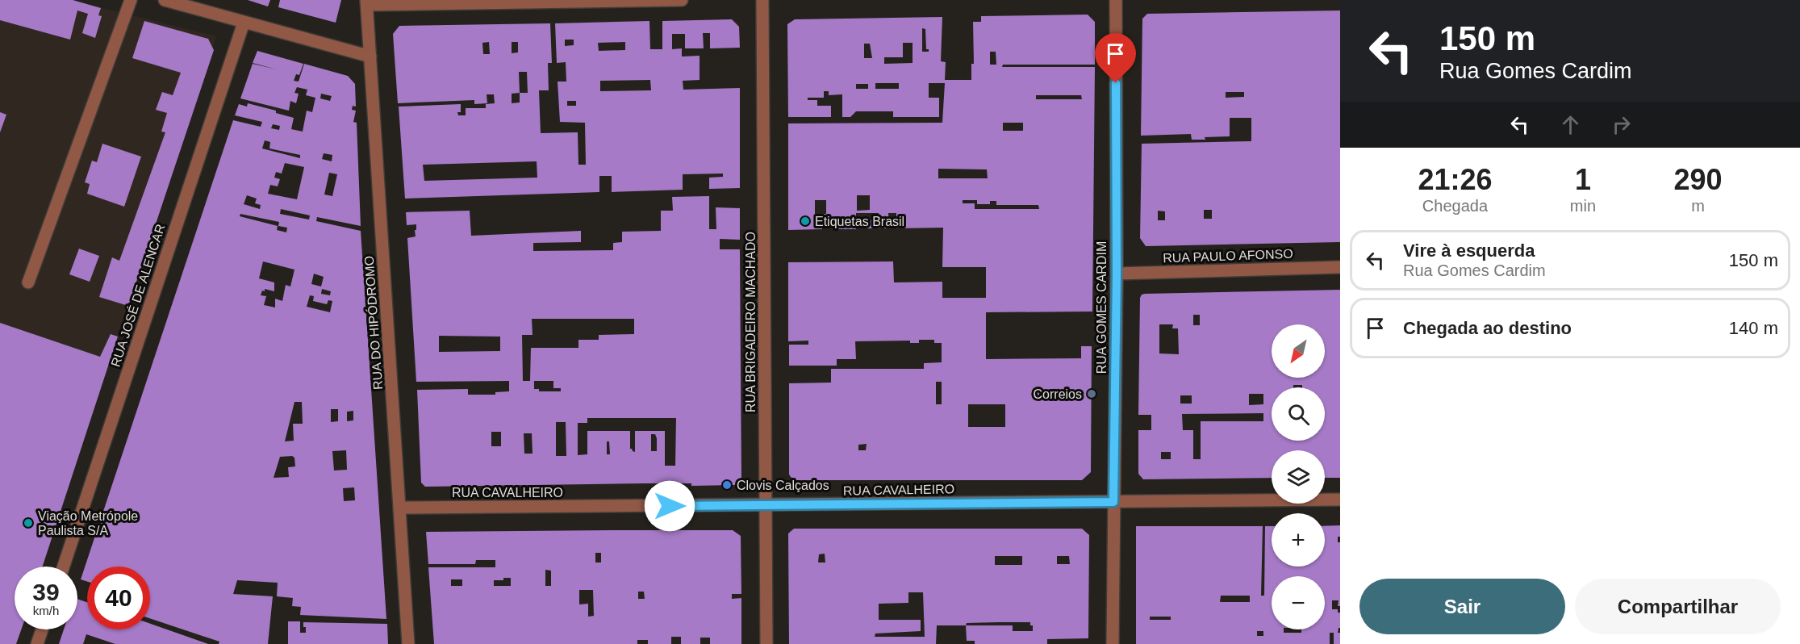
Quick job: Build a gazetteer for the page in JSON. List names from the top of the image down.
{
  "streets": {
    "street": [
      "RUA PAULO AFONSO",
      "RUA JOSÉ DE ALENCAR",
      "RUA GOMES CARDIM",
      "RUA BRIGADEIRO MACHADO",
      "RUA DO HIPÓDROMO",
      "RUA CAVALHEIRO"
    ]
  },
  "crossings": [
    ["RUA PAULO AFONSO", "RUA GOMES CARDIM"],
    ["RUA GOMES CARDIM", "RUA CAVALHEIRO"],
    ["RUA BRIGADEIRO MACHADO", "RUA CAVALHEIRO"],
    ["RUA DO HIPÓDROMO", "RUA CAVALHEIRO"]
  ],
  "places": [
    "Etiquetas Brasil",
    "Correios",
    "Clovis Calçados",
    "Viação Metrópole Paulista S/A"
  ],
  "north": "bottom left",
  "page": {
    "turn": ["150 m", "Rua Gomes Cardim"],
    "eta": [
      "21:26",
      "Chegada",
      "1",
      "min",
      "290",
      "m"
    ],
    "list": [
      {
        "name": "Vire à esquerda",
        "note": "Rua Gomes Cardim",
        "value": "150 m"
      },
      {
        "name": "Chegada ao destino",
        "value": "140 m"
      }
    ],
    "map_buttons": ["+", "−"],
    "speed": "39 km/h",
    "limit": "40",
    "buttons": ["Sair", "Compartilhar"]
  }
}
